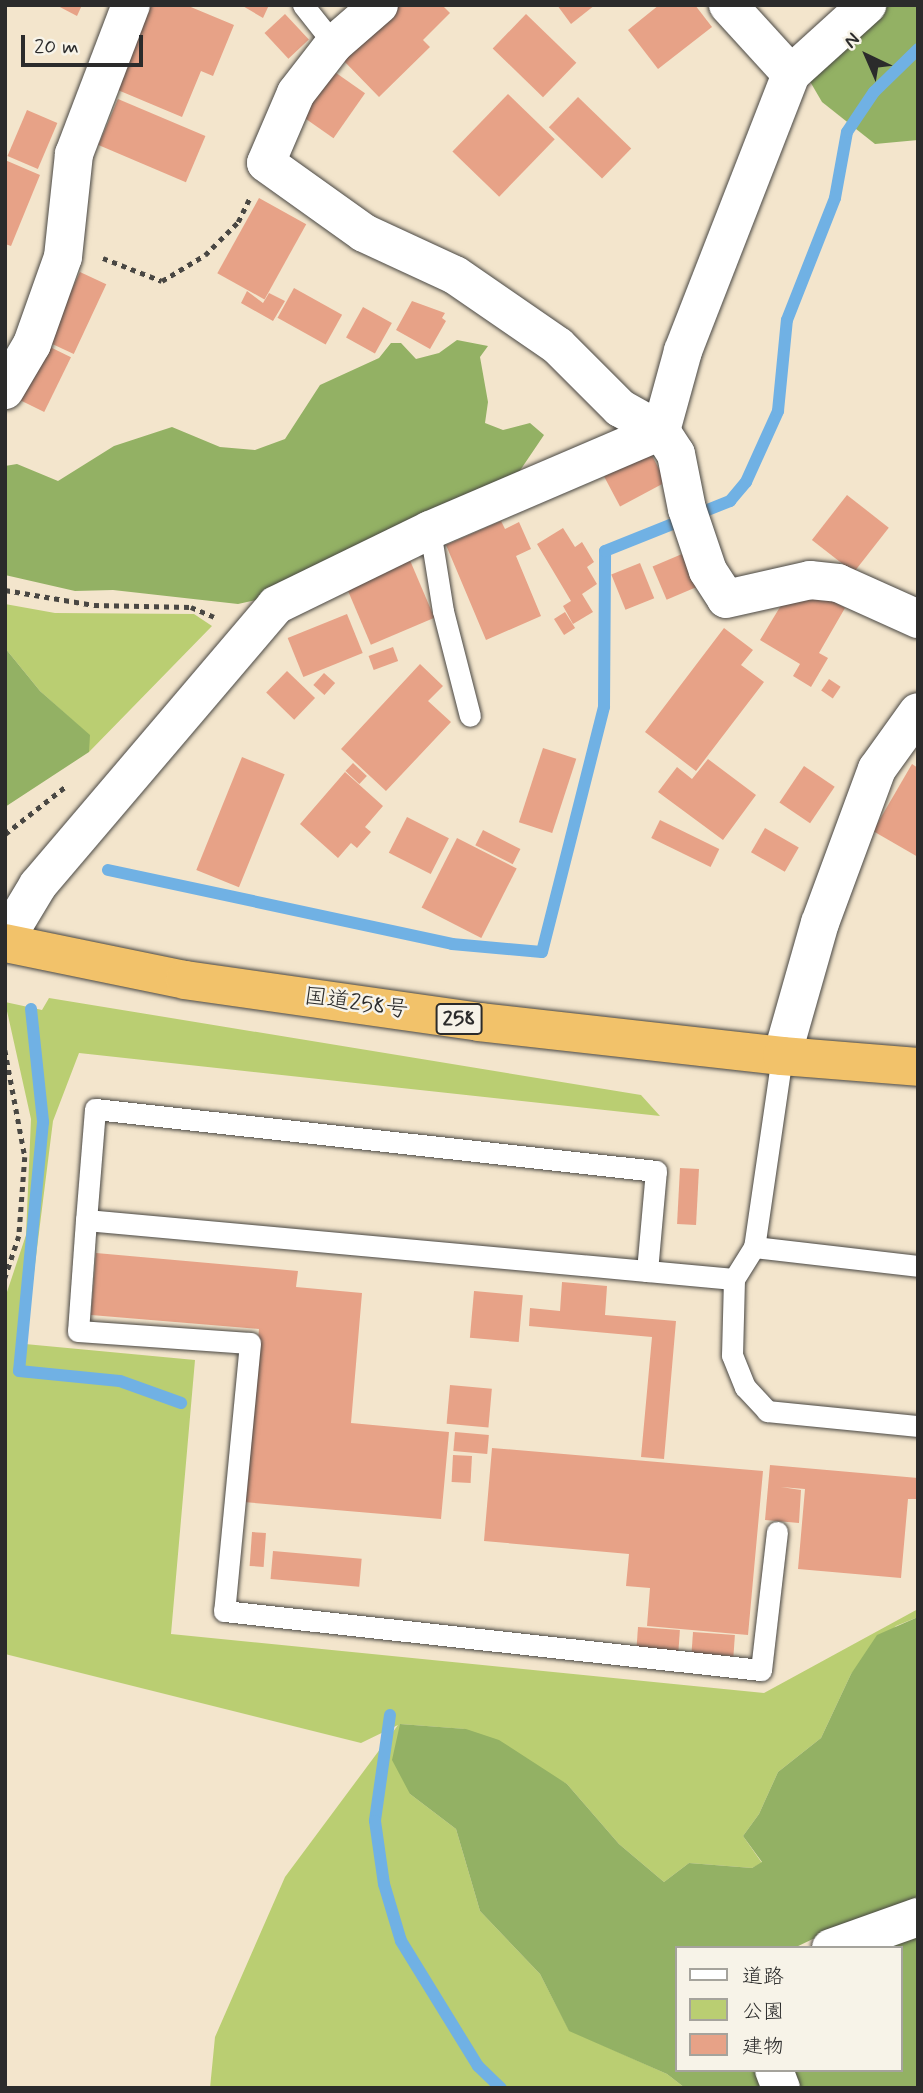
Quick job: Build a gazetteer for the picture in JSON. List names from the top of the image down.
{
  "streets": {
    "highway": ["国道258号", "258"]
  },
  "legend": ["道路", "公園", "建物"],
  "scale_bar": "20 m",
  "north": "top left"
}
